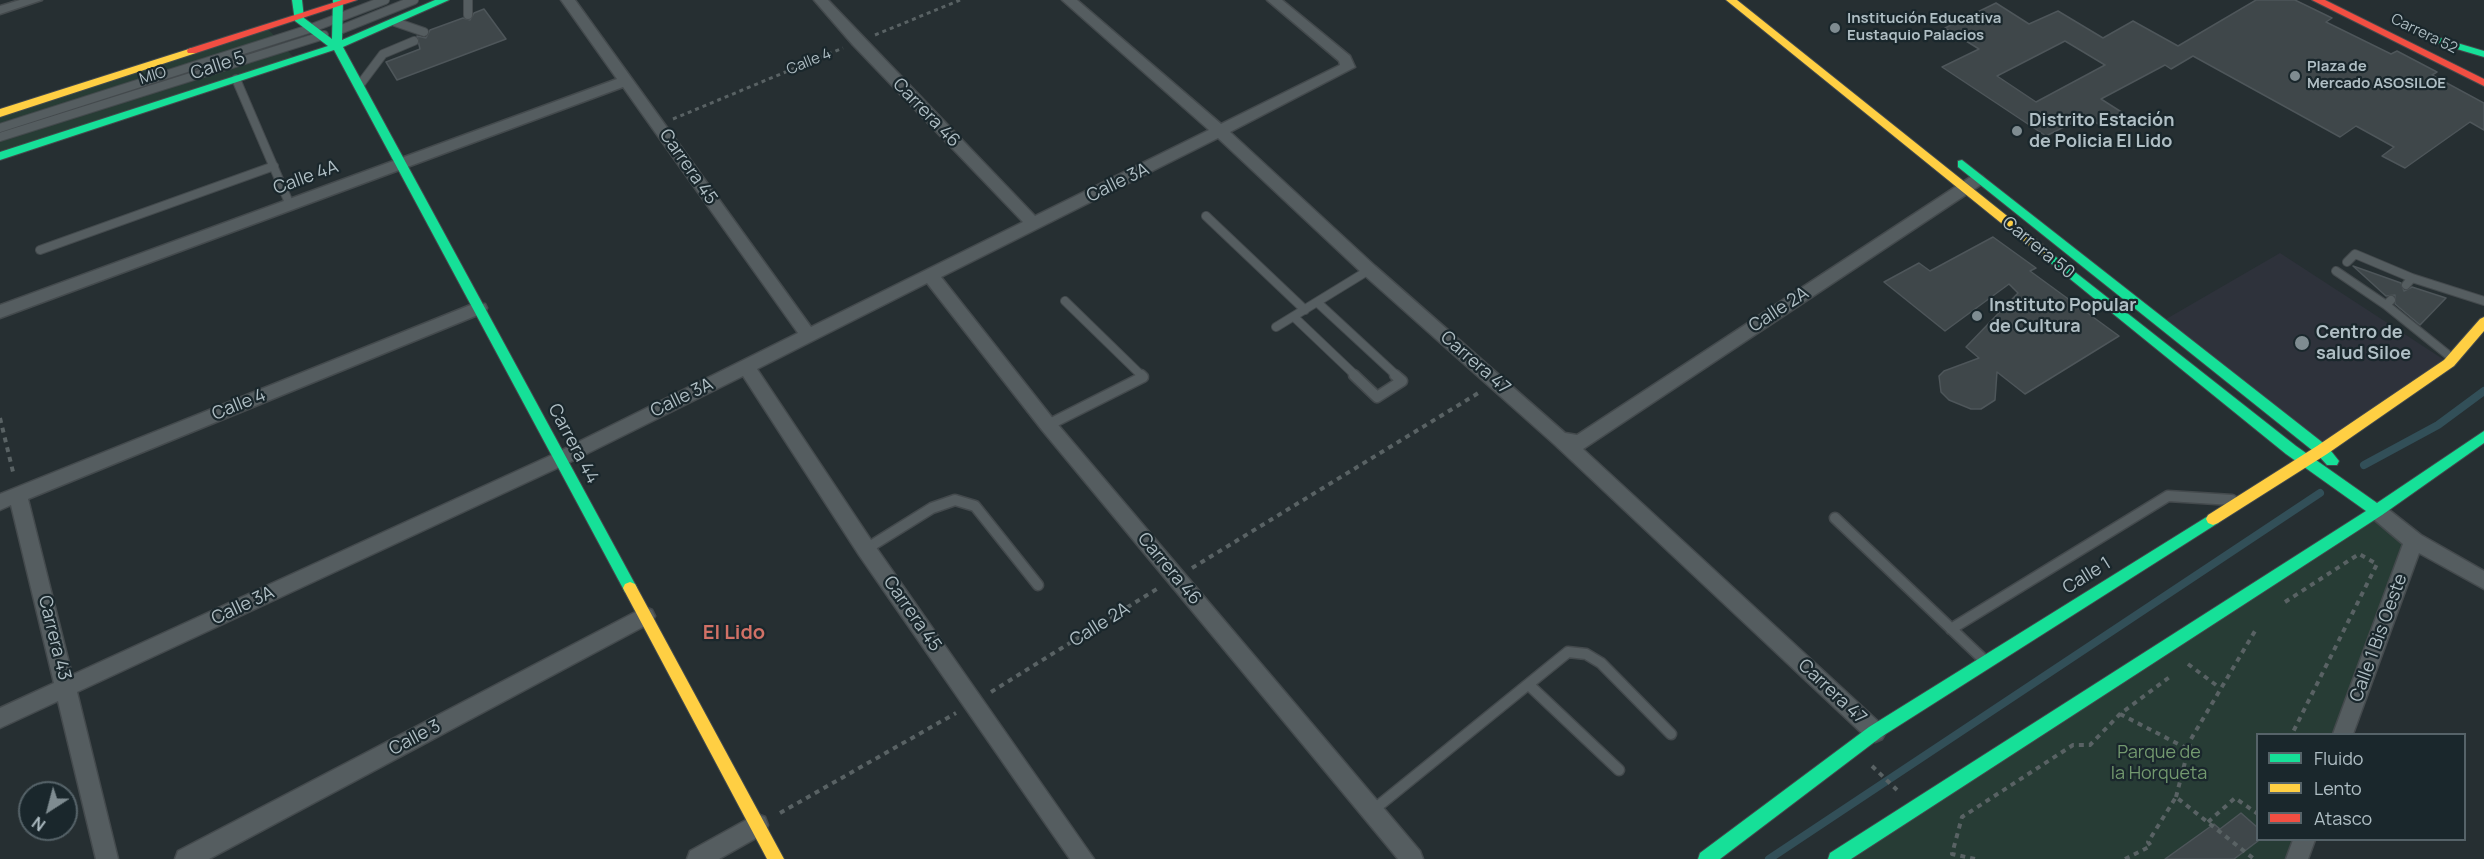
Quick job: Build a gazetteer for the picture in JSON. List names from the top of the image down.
{
  "streets": {
    "main road": [
      "Carrera 52",
      "Calle 5",
      "Carrera 50",
      "Carrera 44",
      "Calle 1"
    ],
    "street": [
      "Calle 4",
      "Carrera 46",
      "Carrera 45",
      "Calle 4A",
      "Calle 3A",
      "Calle 2A",
      "Carrera 47",
      "Carrera 43",
      "Calle 1 Bis Oeste",
      "Calle 3"
    ],
    "lane": ["MIO"]
  },
  "crossings": [
    ["Calle 4", "Carrera 46"],
    ["Calle 4", "Carrera 45"],
    ["Calle 4", "Carrera 44"],
    ["Calle 4", "Carrera 43"],
    ["Calle 5", "MIO"],
    ["Calle 5", "Carrera 44"],
    ["MIO", "Carrera 44"],
    ["Carrera 46", "Calle 3A"],
    ["Carrera 46", "Calle 2A"],
    ["Carrera 45", "Calle 4A"],
    ["Carrera 45", "Calle 3A"],
    ["Carrera 45", "Calle 2A"],
    ["Calle 4A", "Carrera 44"],
    ["Calle 3A", "Carrera 47"],
    ["Calle 3A", "Carrera 44"],
    ["Calle 3A", "Carrera 43"],
    ["Carrera 50", "Calle 2A"],
    ["Carrera 50", "Calle 1"],
    ["Carrera 50", "Calle 1 Bis Oeste"],
    ["Calle 2A", "Carrera 47"],
    ["Calle 2A", "Carrera 44"],
    ["Carrera 47", "Calle 1"],
    ["Carrera 44", "Calle 3"]
  ],
  "districts": ["El Lido"],
  "parks": ["Parque de la Horqueta"],
  "places": [
    "Institución Educativa Eustaquio Palacios",
    "Plaza de Mercado ASOSILOE",
    "Distrito Estación de Policia El Lido",
    "Instituto Popular de Cultura",
    "Centro de salud Siloe"
  ],
  "legend": ["Fluido", "Lento", "Atasco"],
  "north": "bottom left"
}
